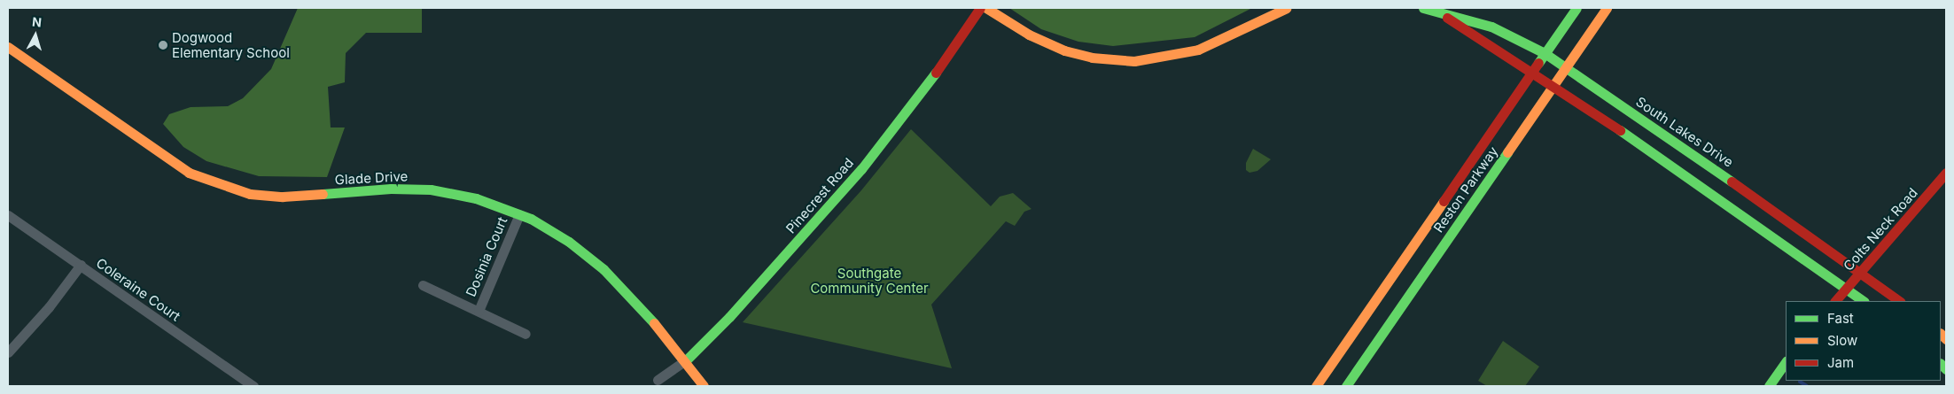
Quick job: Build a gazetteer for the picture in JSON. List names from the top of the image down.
{
  "streets": {
    "street": [
      "South Lakes Drive",
      "Glade Drive",
      "Reston Parkway",
      "Pinecrest Road",
      "Colts Neck Road",
      "Dosinia Court",
      "Coleraine Court"
    ]
  },
  "crossings": [
    ["South Lakes Drive", "Reston Parkway"],
    ["South Lakes Drive", "Colts Neck Road"],
    ["Glade Drive", "Pinecrest Road"],
    ["Glade Drive", "Dosinia Court"]
  ],
  "parks": ["Southgate Community Center"],
  "places": ["Dogwood Elementary School"],
  "legend": ["Fast", "Slow", "Jam"],
  "north": "top"
}
